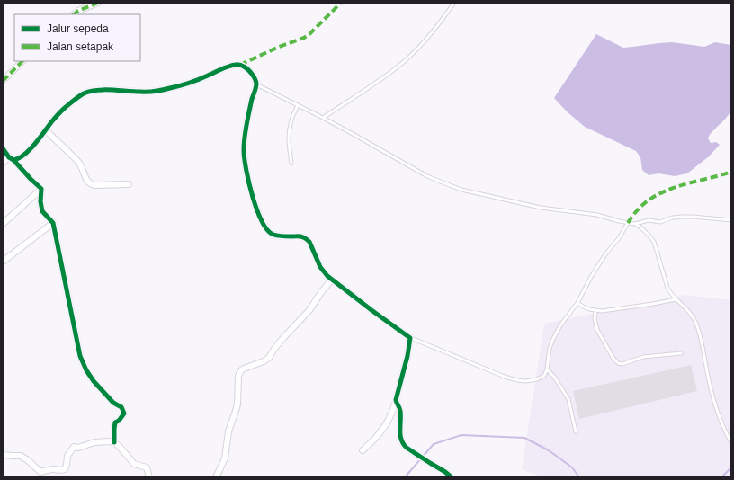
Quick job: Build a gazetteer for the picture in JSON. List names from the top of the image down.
{
  "legend": ["Jalur sepeda", "Jalan setapak"]
}
